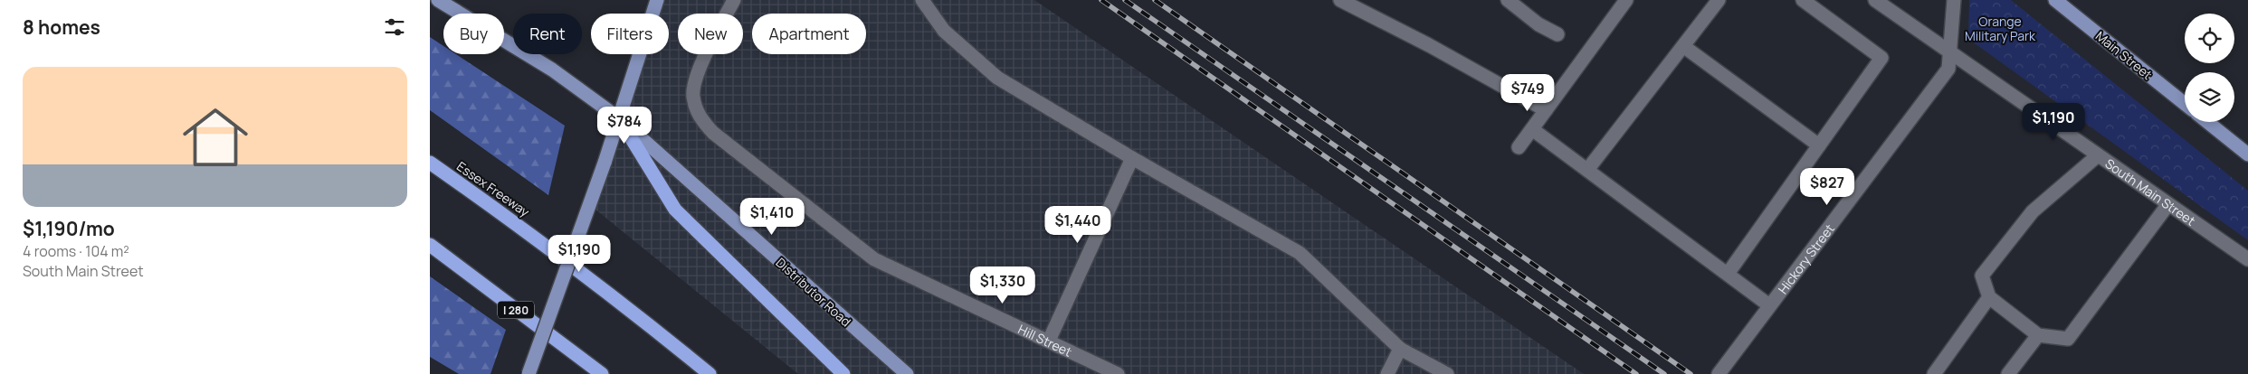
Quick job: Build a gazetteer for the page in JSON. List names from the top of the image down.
{
  "streets": {
    "highway": ["Essex Freeway", "I 280"],
    "main road": ["Main Street", "Distributor Road"],
    "street": ["South Main Street", "Hickory Street", "Hill Street"]
  },
  "crossings": [
    ["South Main Street", "Hickory Street"]
  ],
  "parks": ["Orange Military Park"],
  "page": {
    "heading": "8 homes",
    "chip": [
      "Buy",
      "Rent",
      "Filters",
      "New",
      "Apartment"
    ],
    "list": [
      {
        "name": "$1,190/mo",
        "note": "4 rooms · 104 m² · South Main Street"
      }
    ],
    "price": [
      "$749",
      "$1,190",
      "$784",
      "$827",
      "$1,410",
      "$1,440",
      "$1,190",
      "$1,330"
    ]
  }
}
